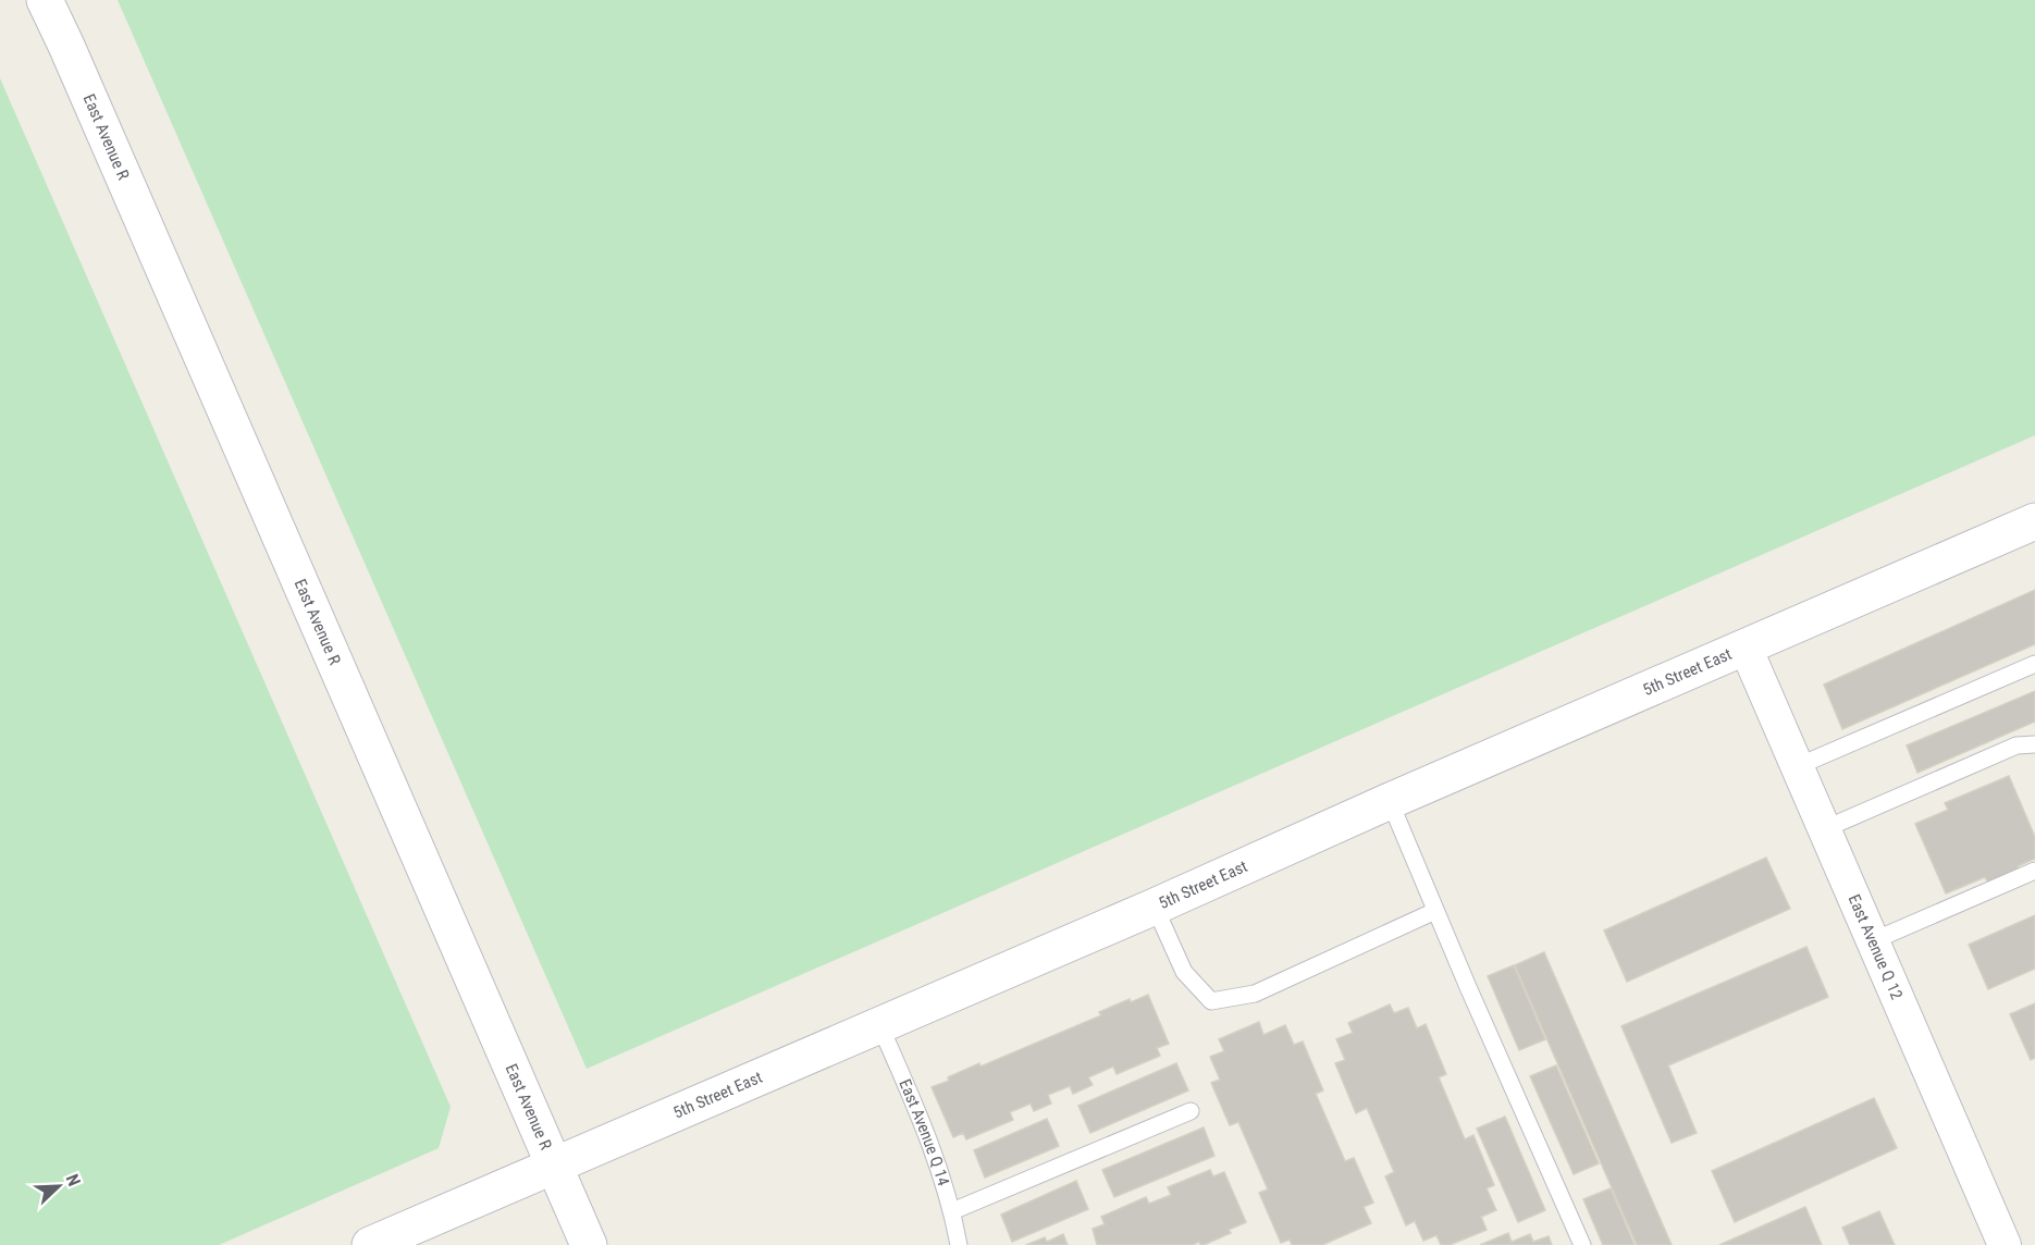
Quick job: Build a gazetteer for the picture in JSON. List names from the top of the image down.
{
  "streets": {
    "street": ["East Avenue R", "5th Street East", "East Avenue Q 12"],
    "lane": ["East Avenue Q 14"]
  },
  "crossings": [
    ["East Avenue R", "5th Street East"],
    ["5th Street East", "East Avenue Q 12"],
    ["5th Street East", "East Avenue Q 14"]
  ],
  "north": "top right"
}
